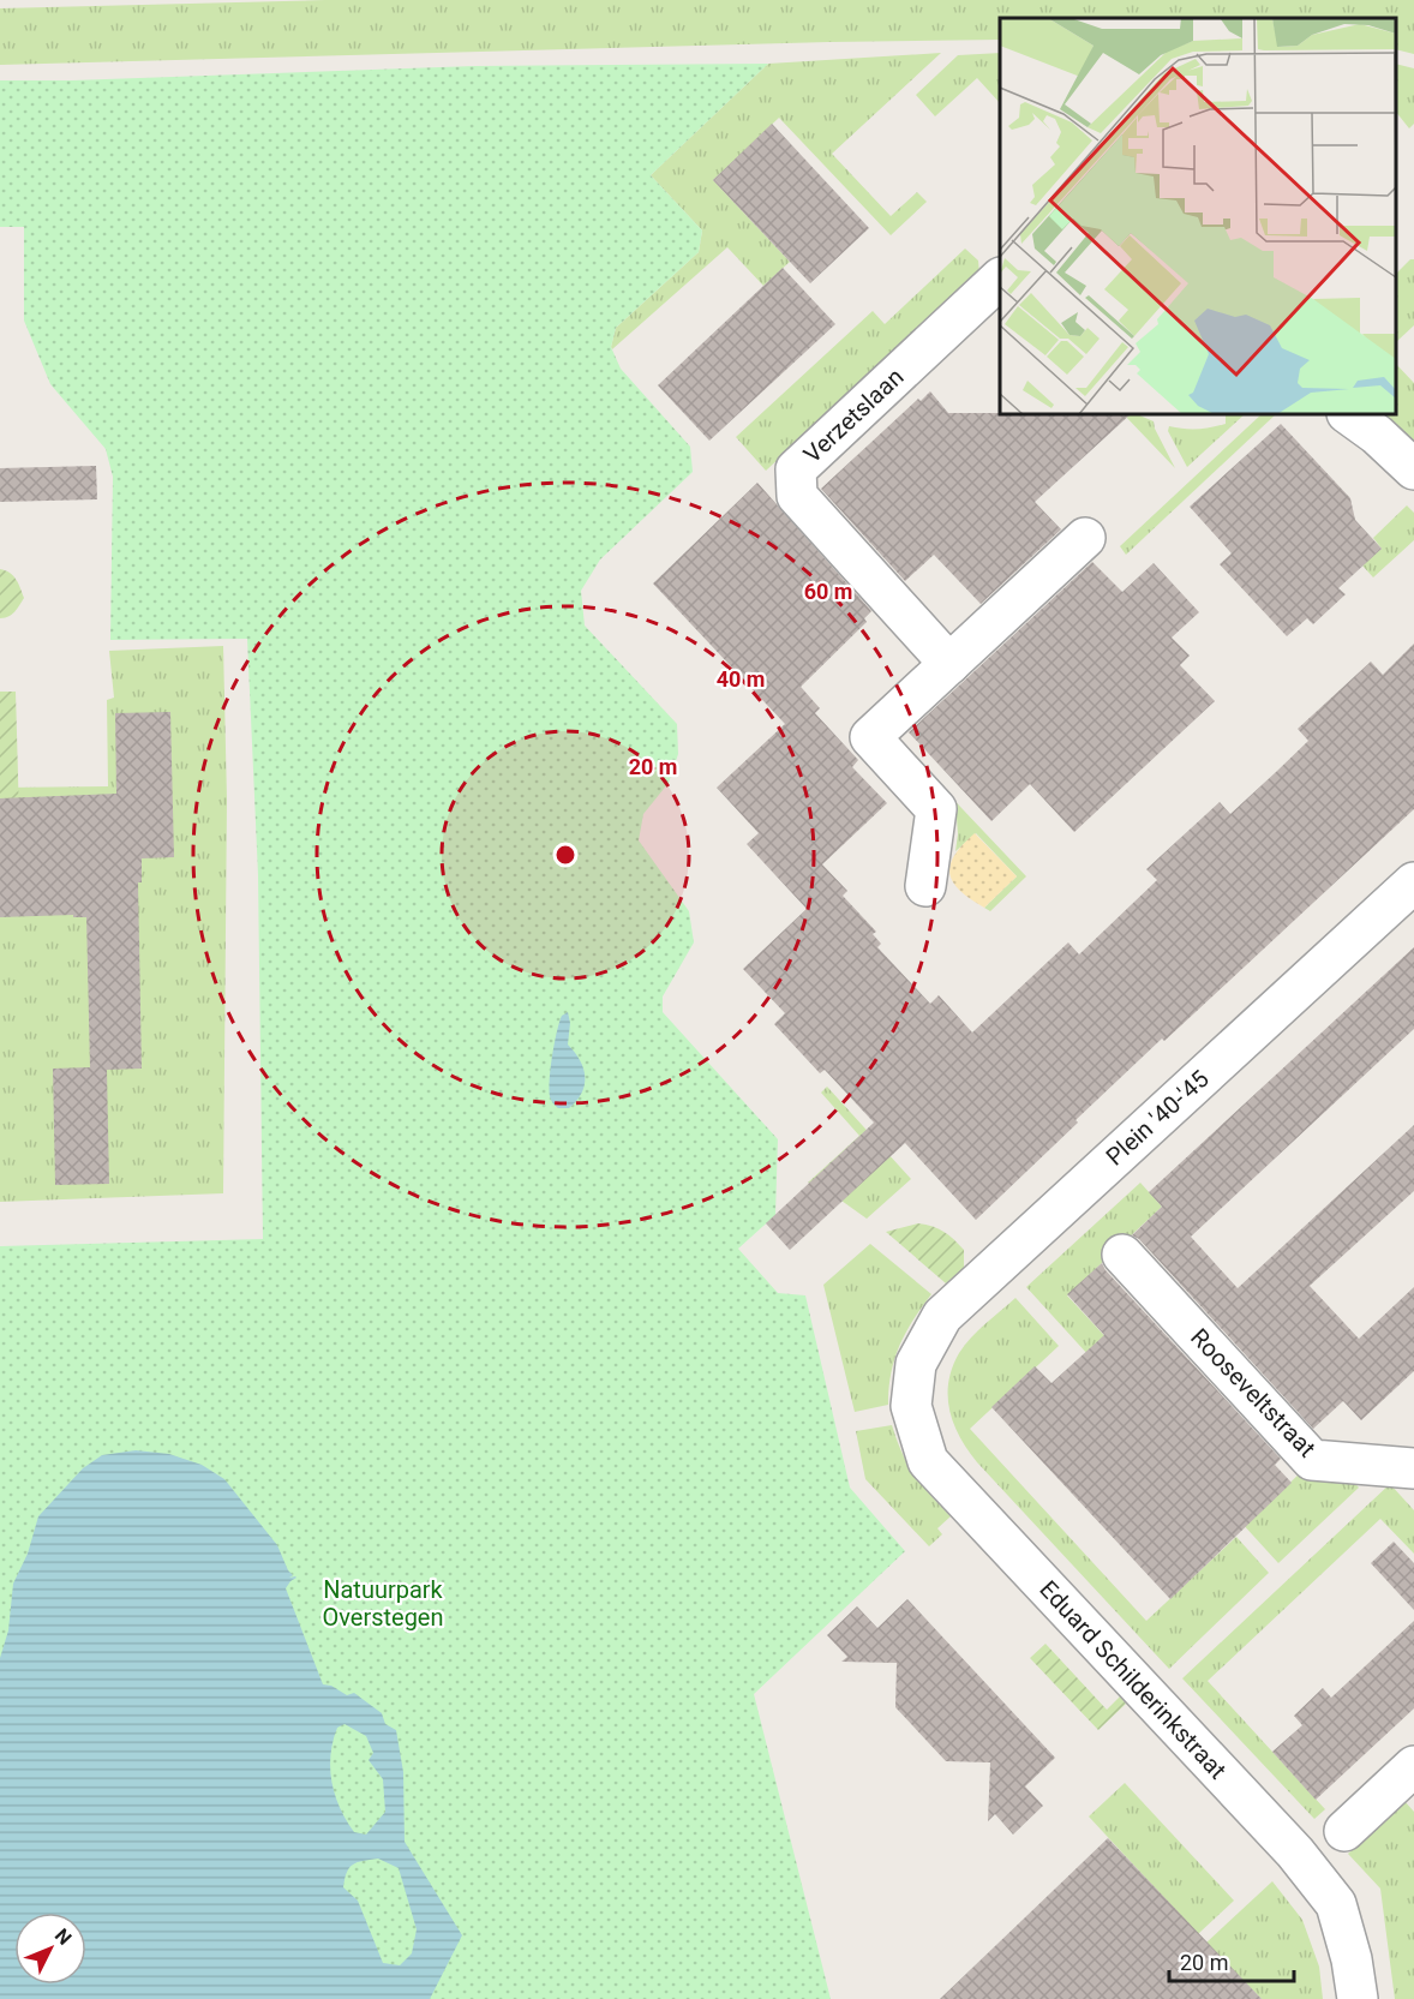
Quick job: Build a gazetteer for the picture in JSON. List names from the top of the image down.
{
  "streets": {
    "street": [
      "Verzetslaan",
      "Plein '40-'45",
      "Rooseveltstraat",
      "Eduard Schilderinkstraat"
    ]
  },
  "crossings": [
    ["Plein '40-'45", "Eduard Schilderinkstraat"]
  ],
  "parks": ["Natuurpark Overstegen"],
  "scale_bar": "20 m",
  "north": "top right",
  "rings": ["60 m", "40 m", "20 m"]
}
